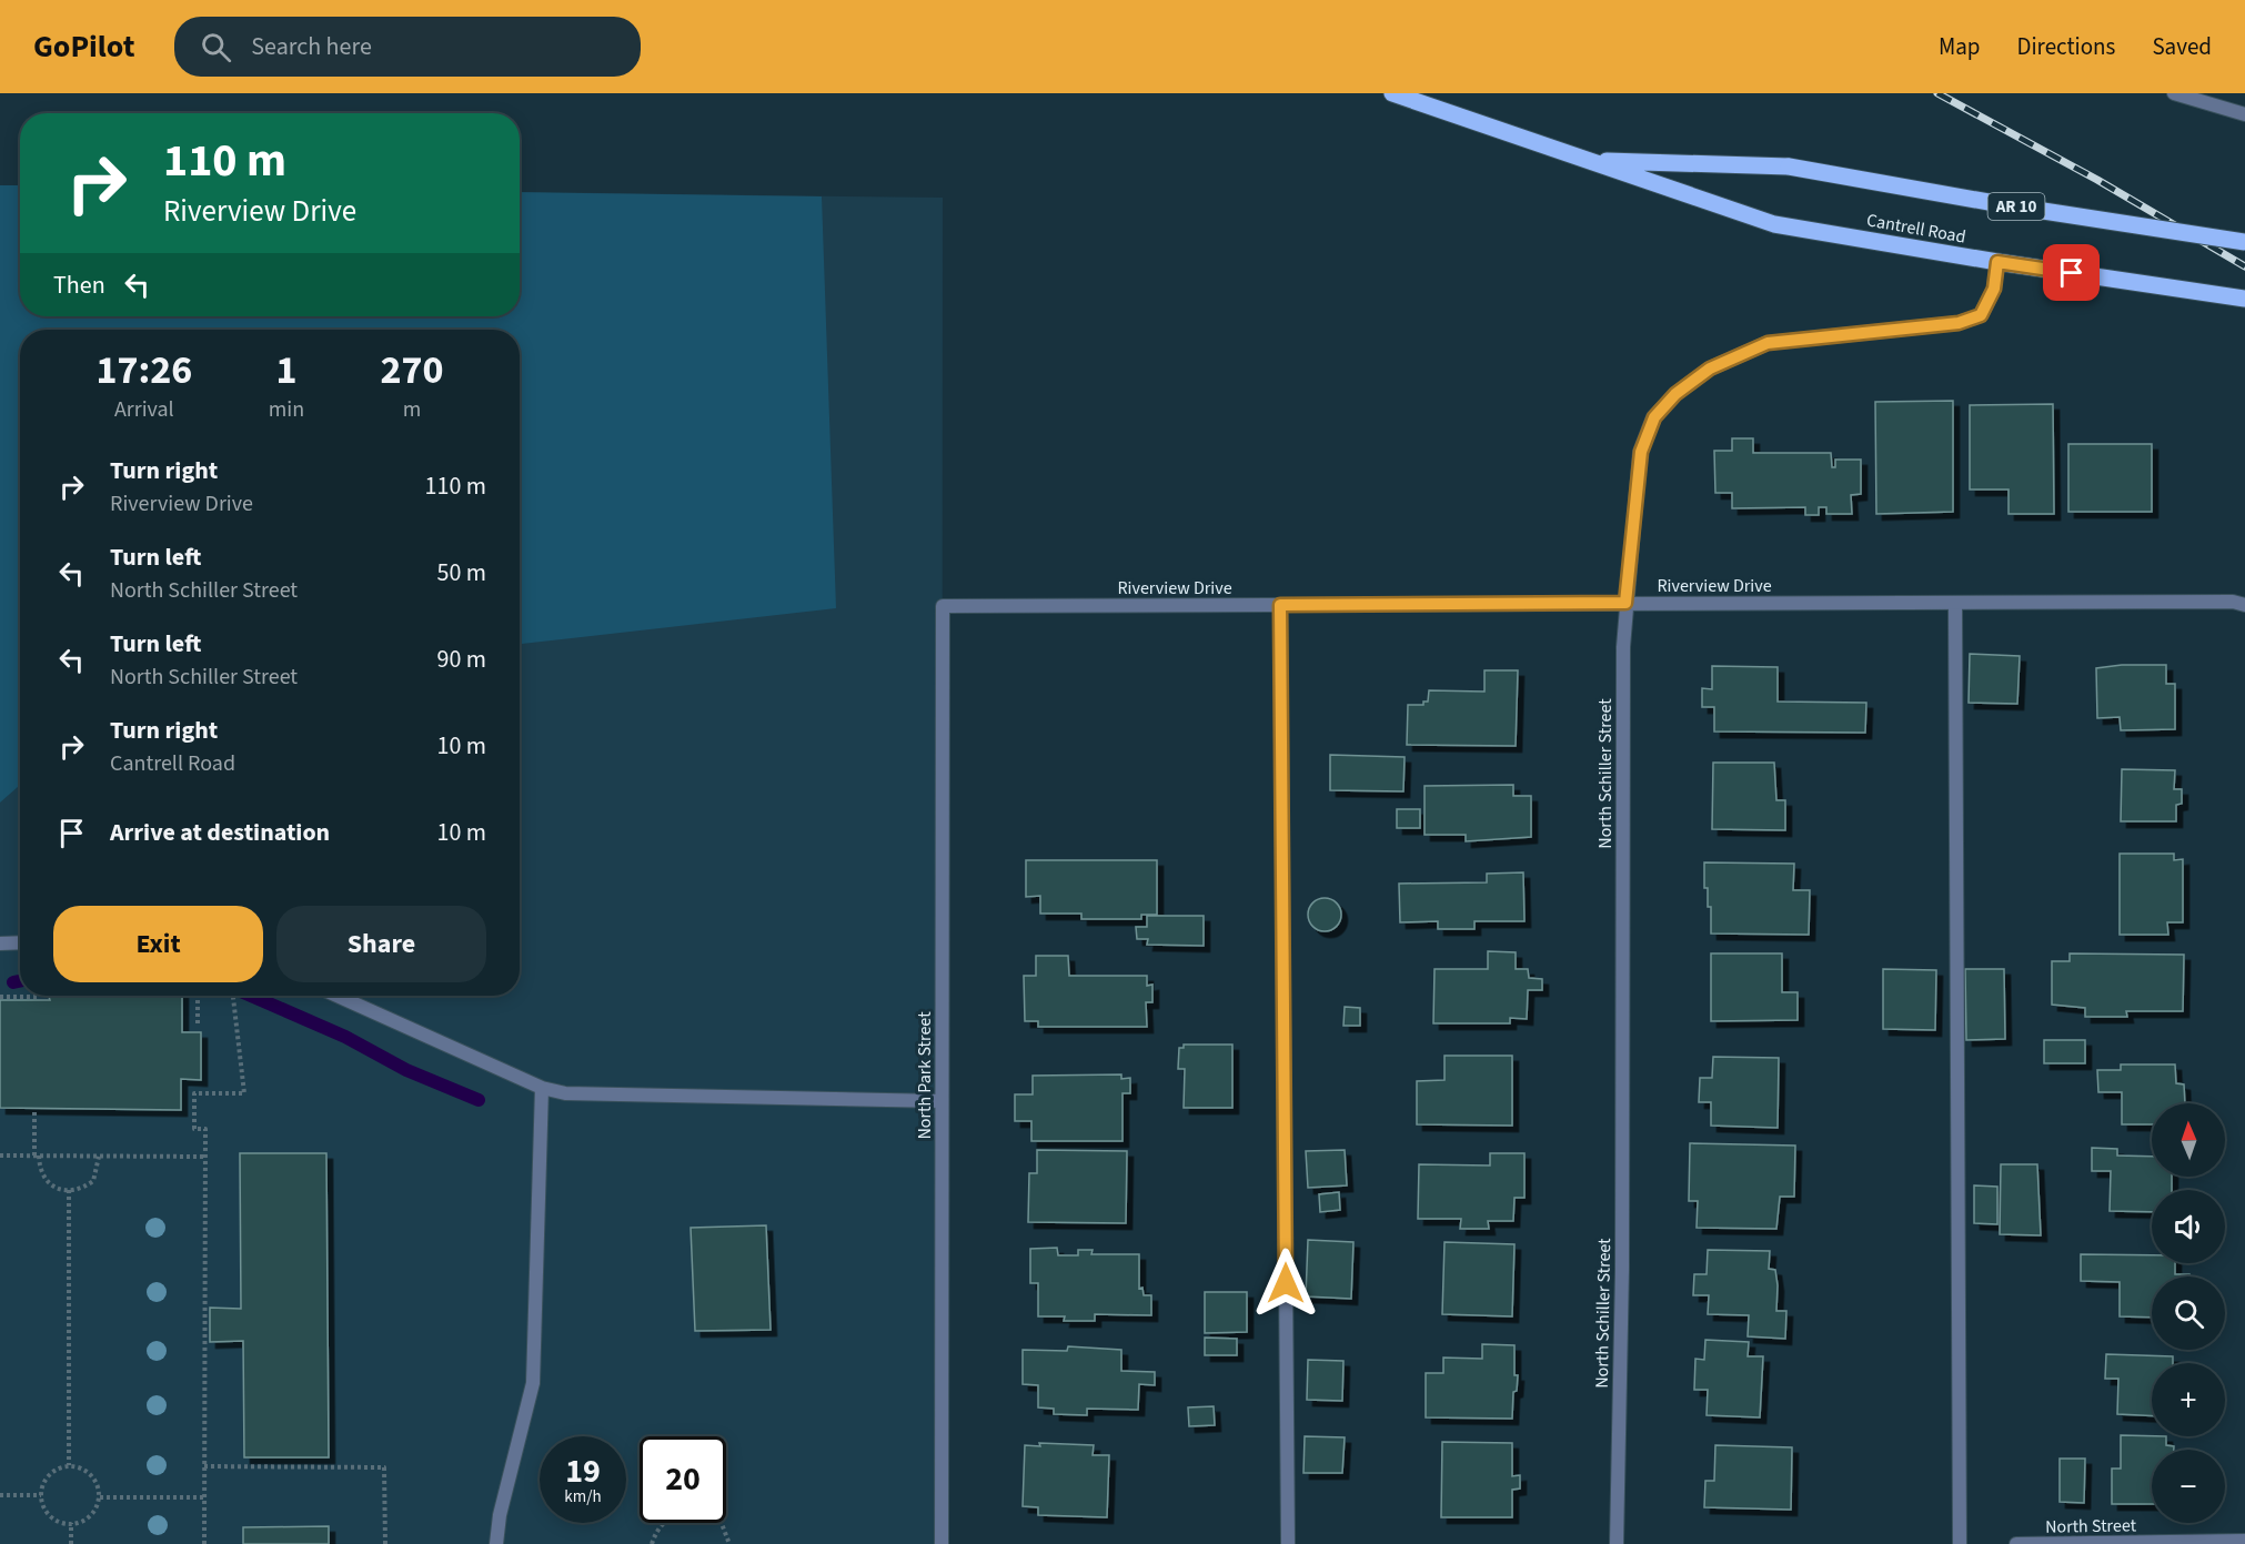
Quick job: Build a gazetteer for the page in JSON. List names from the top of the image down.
{
  "streets": {
    "main road": ["AR 10", "Cantrell Road"],
    "street": [
      "Riverview Drive",
      "North Schiller Street",
      "North Park Street",
      "North Street"
    ]
  },
  "crossings": [
    ["Cantrell Road", "North Schiller Street"],
    ["Riverview Drive", "North Schiller Street"],
    ["Riverview Drive", "North Park Street"]
  ],
  "north": "top",
  "page": {
    "header": "GoPilot",
    "search": "Search here",
    "nav": ["Map", "Directions", "Saved"],
    "turn": ["110 m", "Riverview Drive"],
    "then": "Then",
    "eta": [
      "17:26",
      "Arrival",
      "1",
      "min",
      "270",
      "m"
    ],
    "list": [
      {
        "name": "Turn right",
        "note": "Riverview Drive",
        "value": "110 m"
      },
      {
        "name": "Turn left",
        "note": "North Schiller Street",
        "value": "50 m"
      },
      {
        "name": "Turn left",
        "note": "North Schiller Street",
        "value": "90 m"
      },
      {
        "name": "Turn right",
        "note": "Cantrell Road",
        "value": "10 m"
      },
      {
        "name": "Arrive at destination",
        "value": "10 m"
      }
    ],
    "buttons": ["Exit", "Share"],
    "map_buttons": ["+", "−"],
    "speed": "19 km/h",
    "limit": "20"
  }
}
